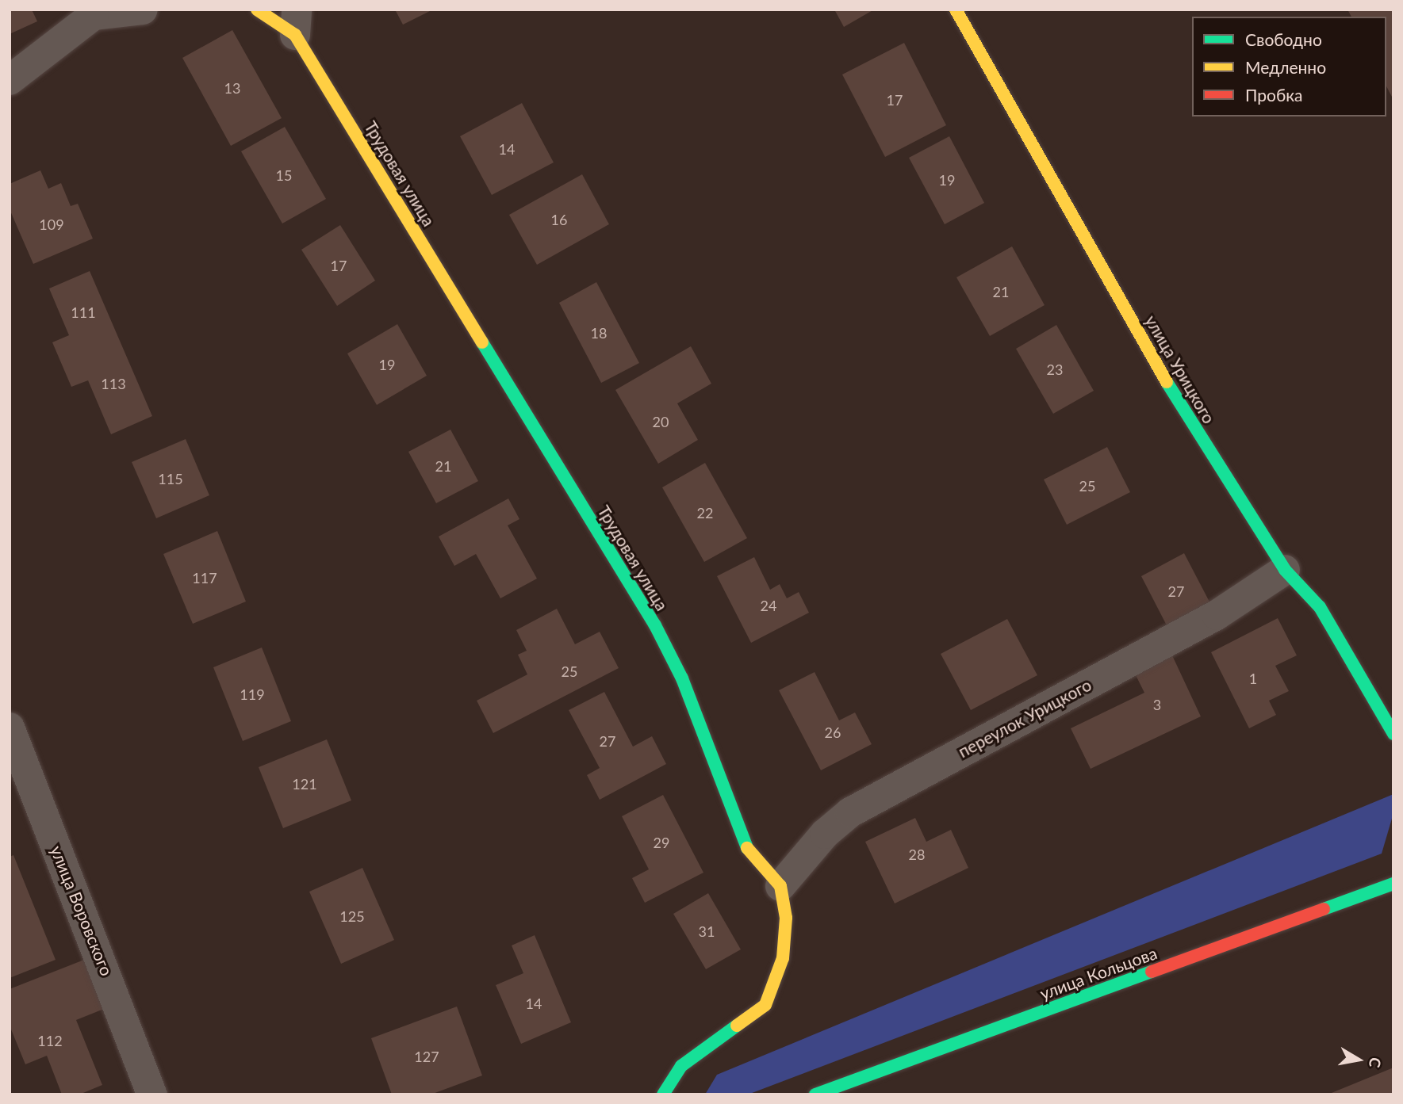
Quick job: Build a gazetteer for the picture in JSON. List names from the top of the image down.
{
  "streets": {
    "street": [
      "Трудовая улица",
      "улица Урицкого",
      "переулок Урицкого",
      "улица Воровского",
      "улица Кольцова"
    ]
  },
  "crossings": [
    ["Трудовая улица", "переулок Урицкого"],
    ["улица Урицкого", "переулок Урицкого"]
  ],
  "house_numbers": [
    "13",
    "17",
    "14",
    "15",
    "19",
    "16",
    "109",
    "17",
    "21",
    "111",
    "18",
    "19",
    "23",
    "113",
    "20",
    "21",
    "115",
    "25",
    "22",
    "117",
    "27",
    "24",
    "25",
    "1",
    "119",
    "3",
    "26",
    "27",
    "121",
    "29",
    "28",
    "125",
    "31",
    "14",
    "112",
    "127"
  ],
  "legend": ["Свободно", "Медленно", "Пробка"],
  "north": "right"
}
